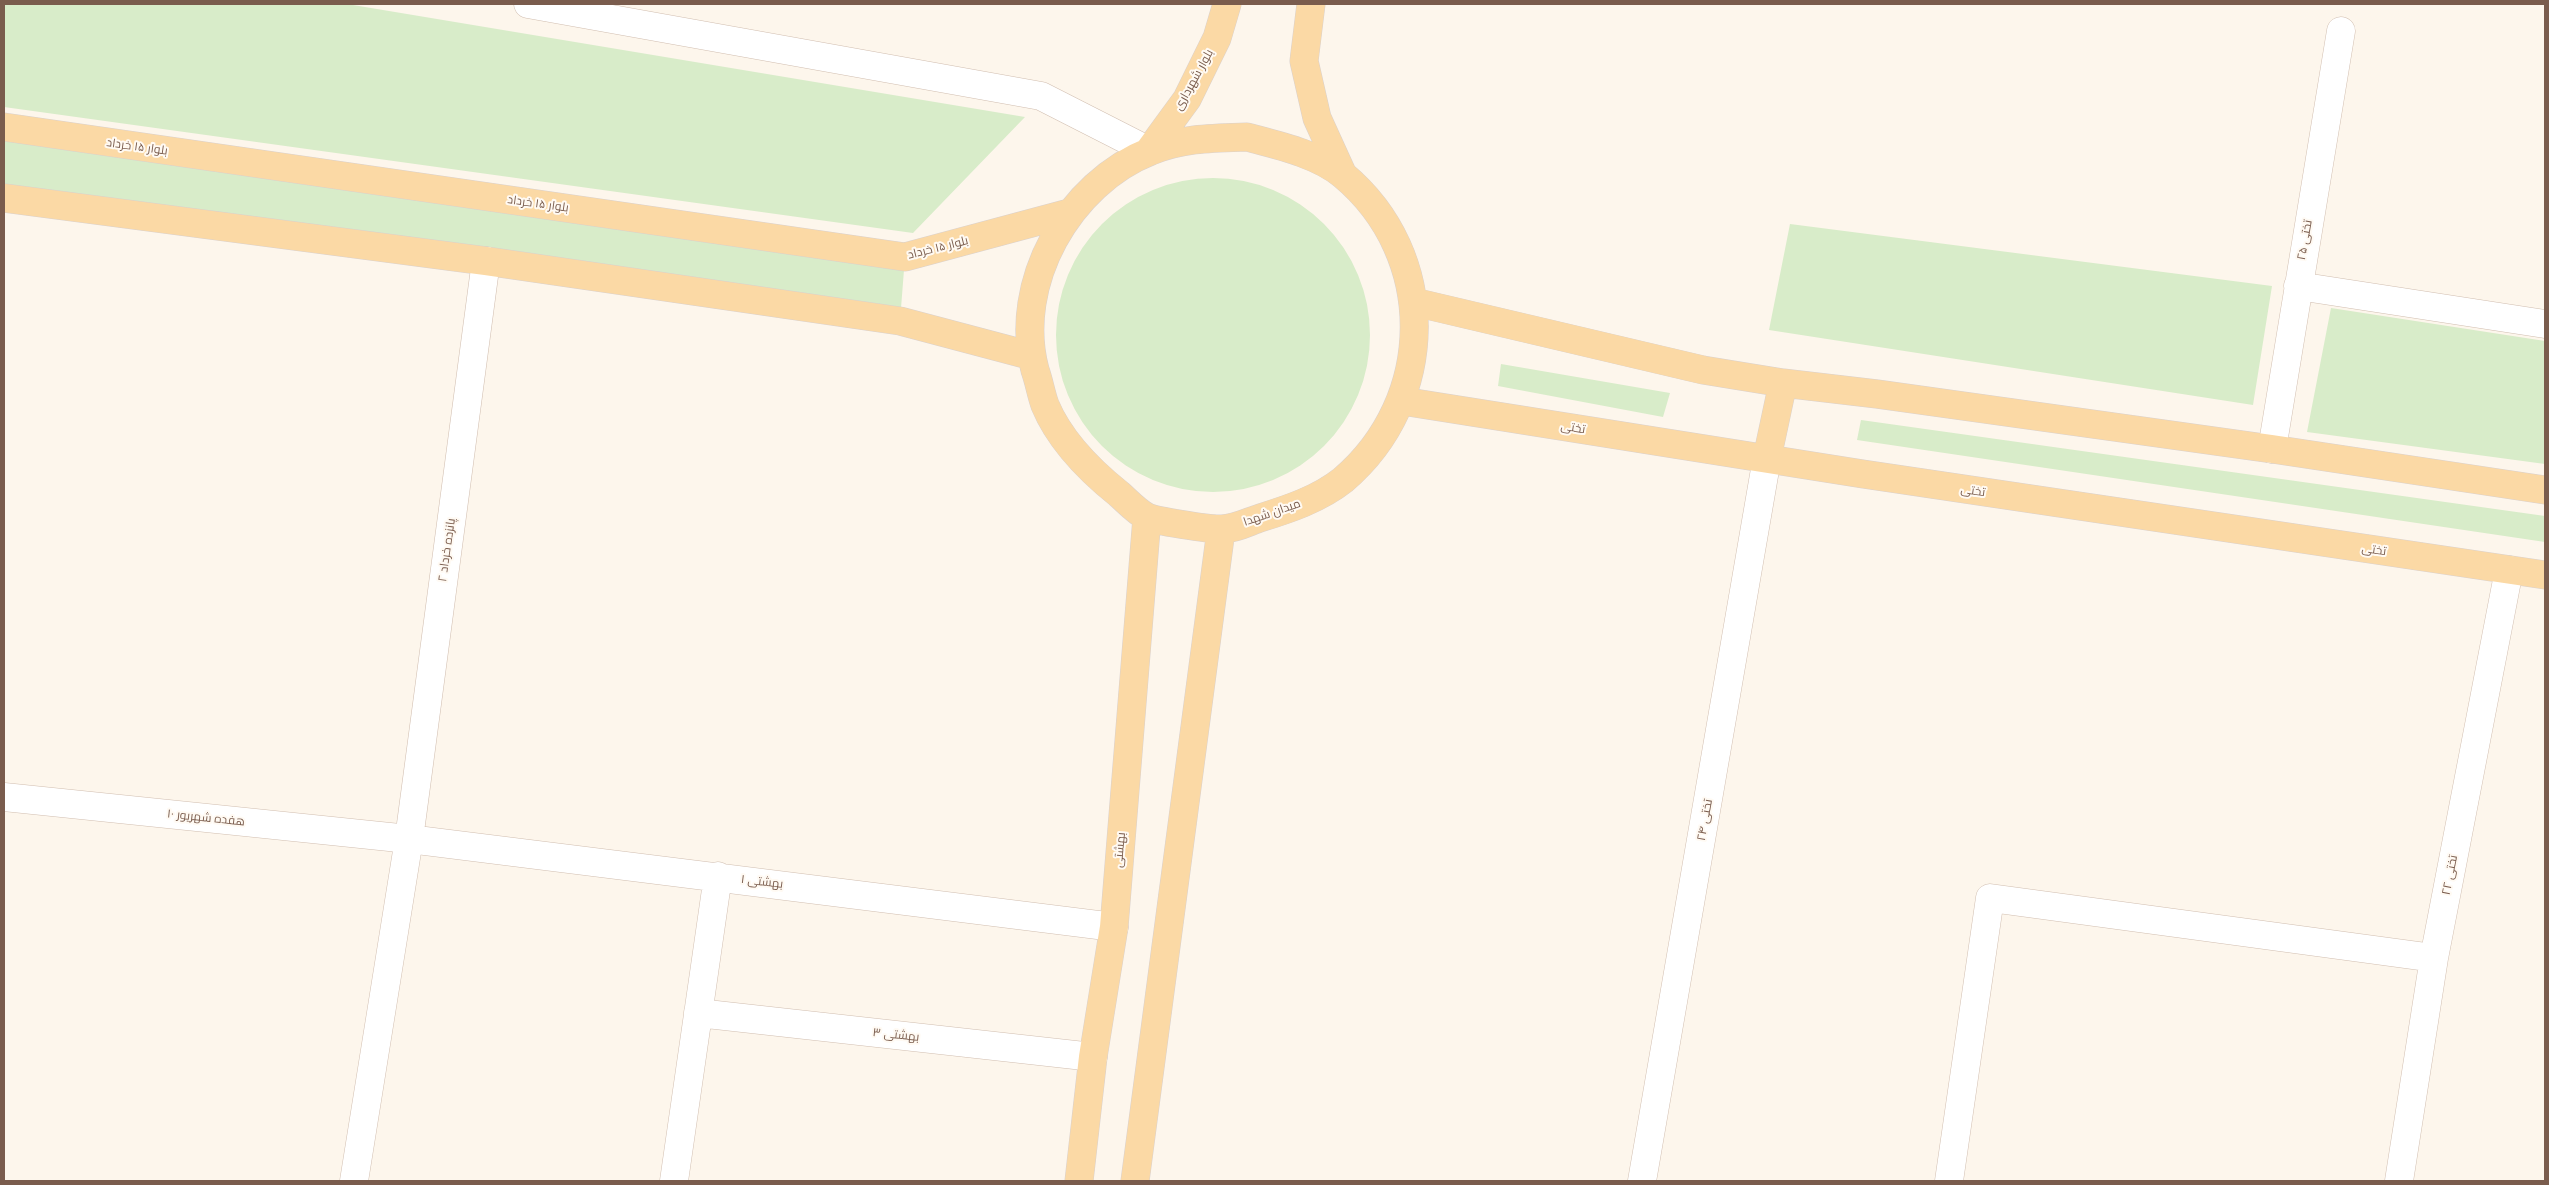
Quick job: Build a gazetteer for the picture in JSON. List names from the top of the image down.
{
  "streets": {
    "main road": [
      "بلوار شهرداری",
      "بلوار ۱۵ خرداد",
      "تختی",
      "میدان شهدا",
      "بهشتی"
    ],
    "street": [
      "تختی ۲۵",
      "پانزده خرداد ۲",
      "هفده شهریور ۱۰",
      "تختی ۲۴",
      "تختی ۲۲",
      "بهشتی ۱",
      "بهشتی ۳"
    ]
  },
  "crossings": [
    ["بلوار شهرداری", "میدان شهدا"],
    ["بلوار ۱۵ خرداد", "میدان شهدا"],
    ["تختی", "میدان شهدا"],
    ["تختی", "تختی ۲۴"],
    ["تختی", "تختی ۲۲"],
    ["میدان شهدا", "بهشتی"],
    ["پانزده خرداد ۲", "هفده شهریور ۱۰"],
    ["پانزده خرداد ۲", "بهشتی ۱"],
    ["هفده شهریور ۱۰", "بهشتی ۱"],
    ["بهشتی", "بهشتی ۱"],
    ["بهشتی", "بهشتی ۳"]
  ]
}
